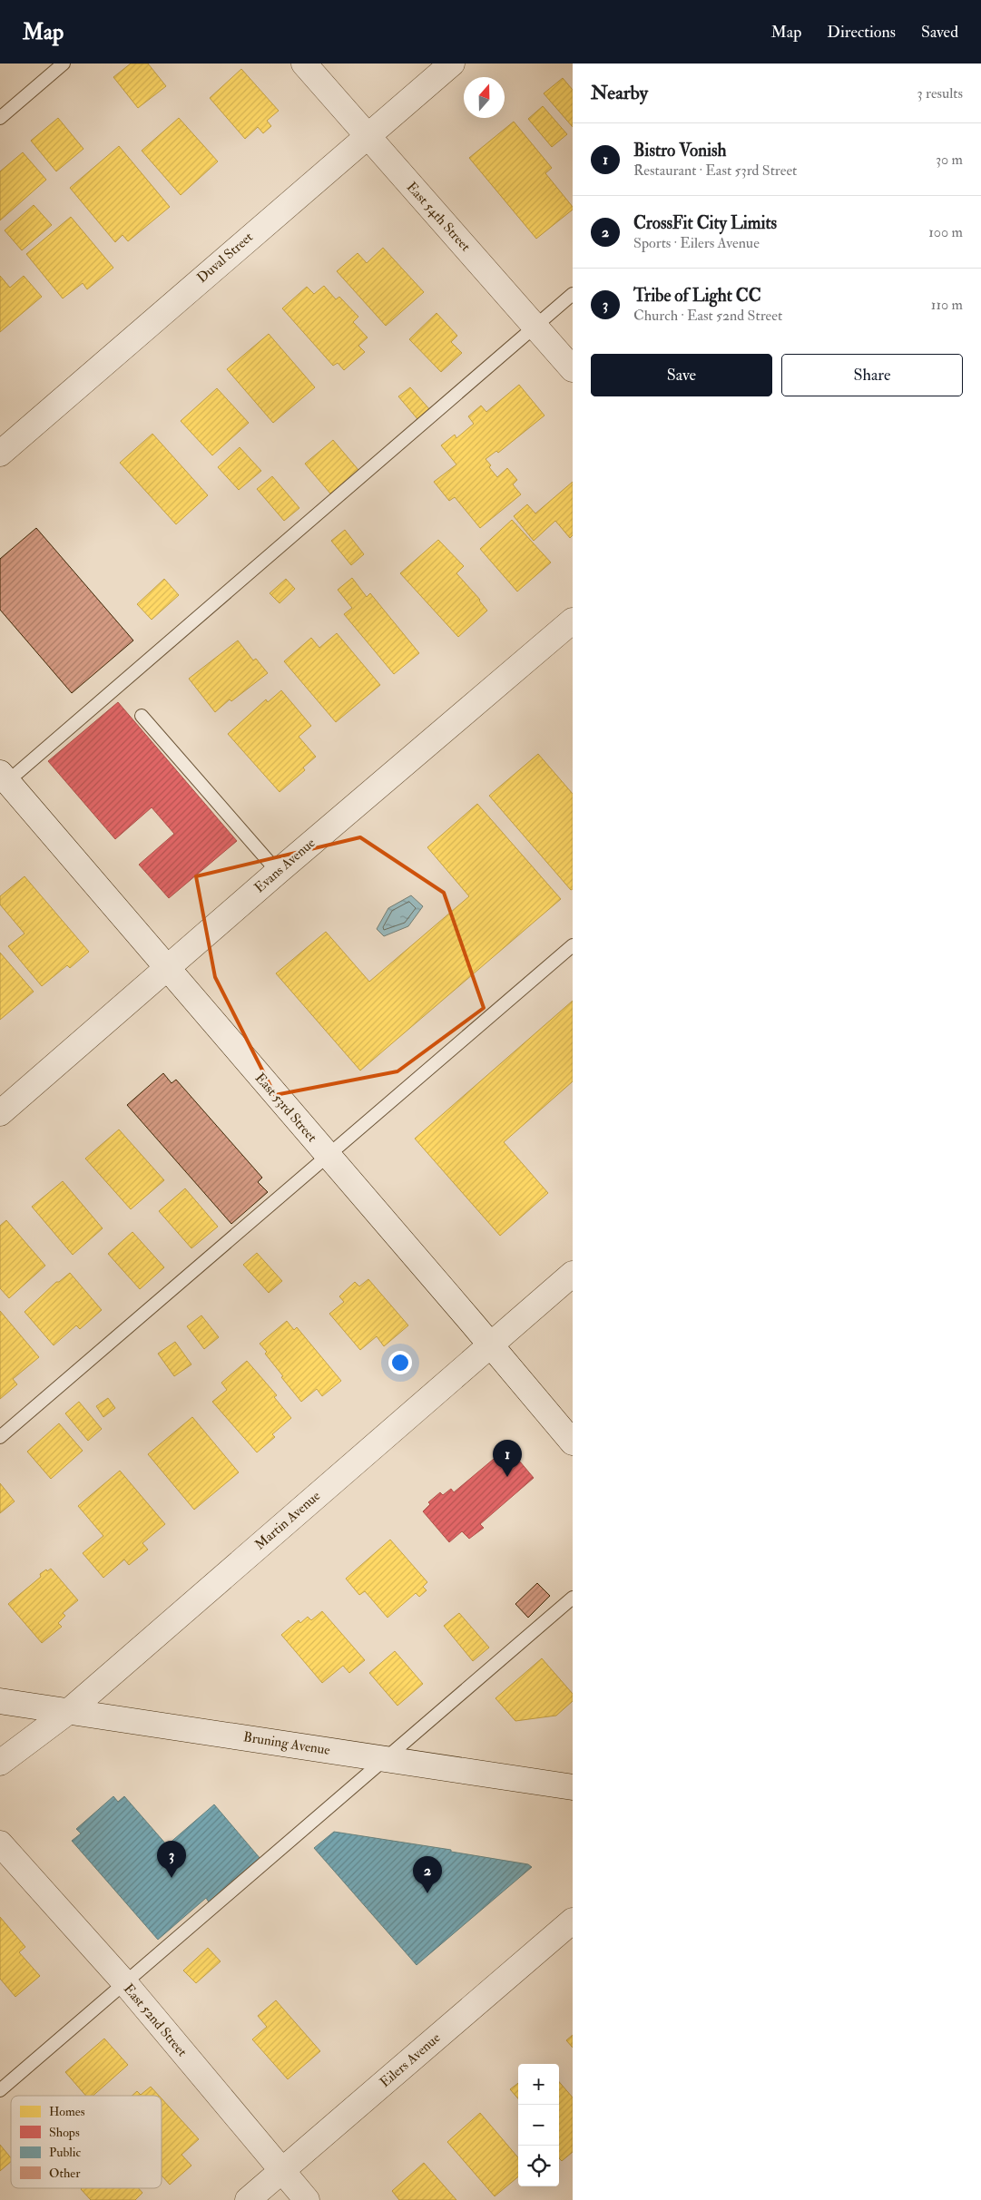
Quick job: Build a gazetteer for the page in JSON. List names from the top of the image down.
{
  "streets": {
    "street": [
      "East 54th Street",
      "Duval Street",
      "Evans Avenue",
      "East 53rd Street",
      "Martin Avenue",
      "Bruning Avenue",
      "East 52nd Street",
      "Eilers Avenue"
    ]
  },
  "crossings": [
    ["East 54th Street", "Duval Street"],
    ["Evans Avenue", "East 53rd Street"],
    ["East 53rd Street", "Martin Avenue"],
    ["Martin Avenue", "Bruning Avenue"],
    ["East 52nd Street", "Eilers Avenue"]
  ],
  "legend": [
    "Homes",
    "Shops",
    "Public",
    "Other"
  ],
  "north": "top",
  "page": {
    "header": "Map",
    "nav": ["Map", "Directions", "Saved"],
    "heading": ["Nearby", "3 results"],
    "list": [
      {
        "mark": "1",
        "name": "Bistro Vonish",
        "note": "Restaurant · East 53rd Street",
        "value": "30 m"
      },
      {
        "mark": "2",
        "name": "CrossFit City Limits",
        "note": "Sports · Eilers Avenue",
        "value": "100 m"
      },
      {
        "mark": "3",
        "name": "Tribe of Light CC",
        "note": "Church · East 52nd Street",
        "value": "110 m"
      }
    ],
    "buttons": ["Save", "Share"],
    "pins": ["1", "3", "2"],
    "map_buttons": ["+", "−"]
  }
}
